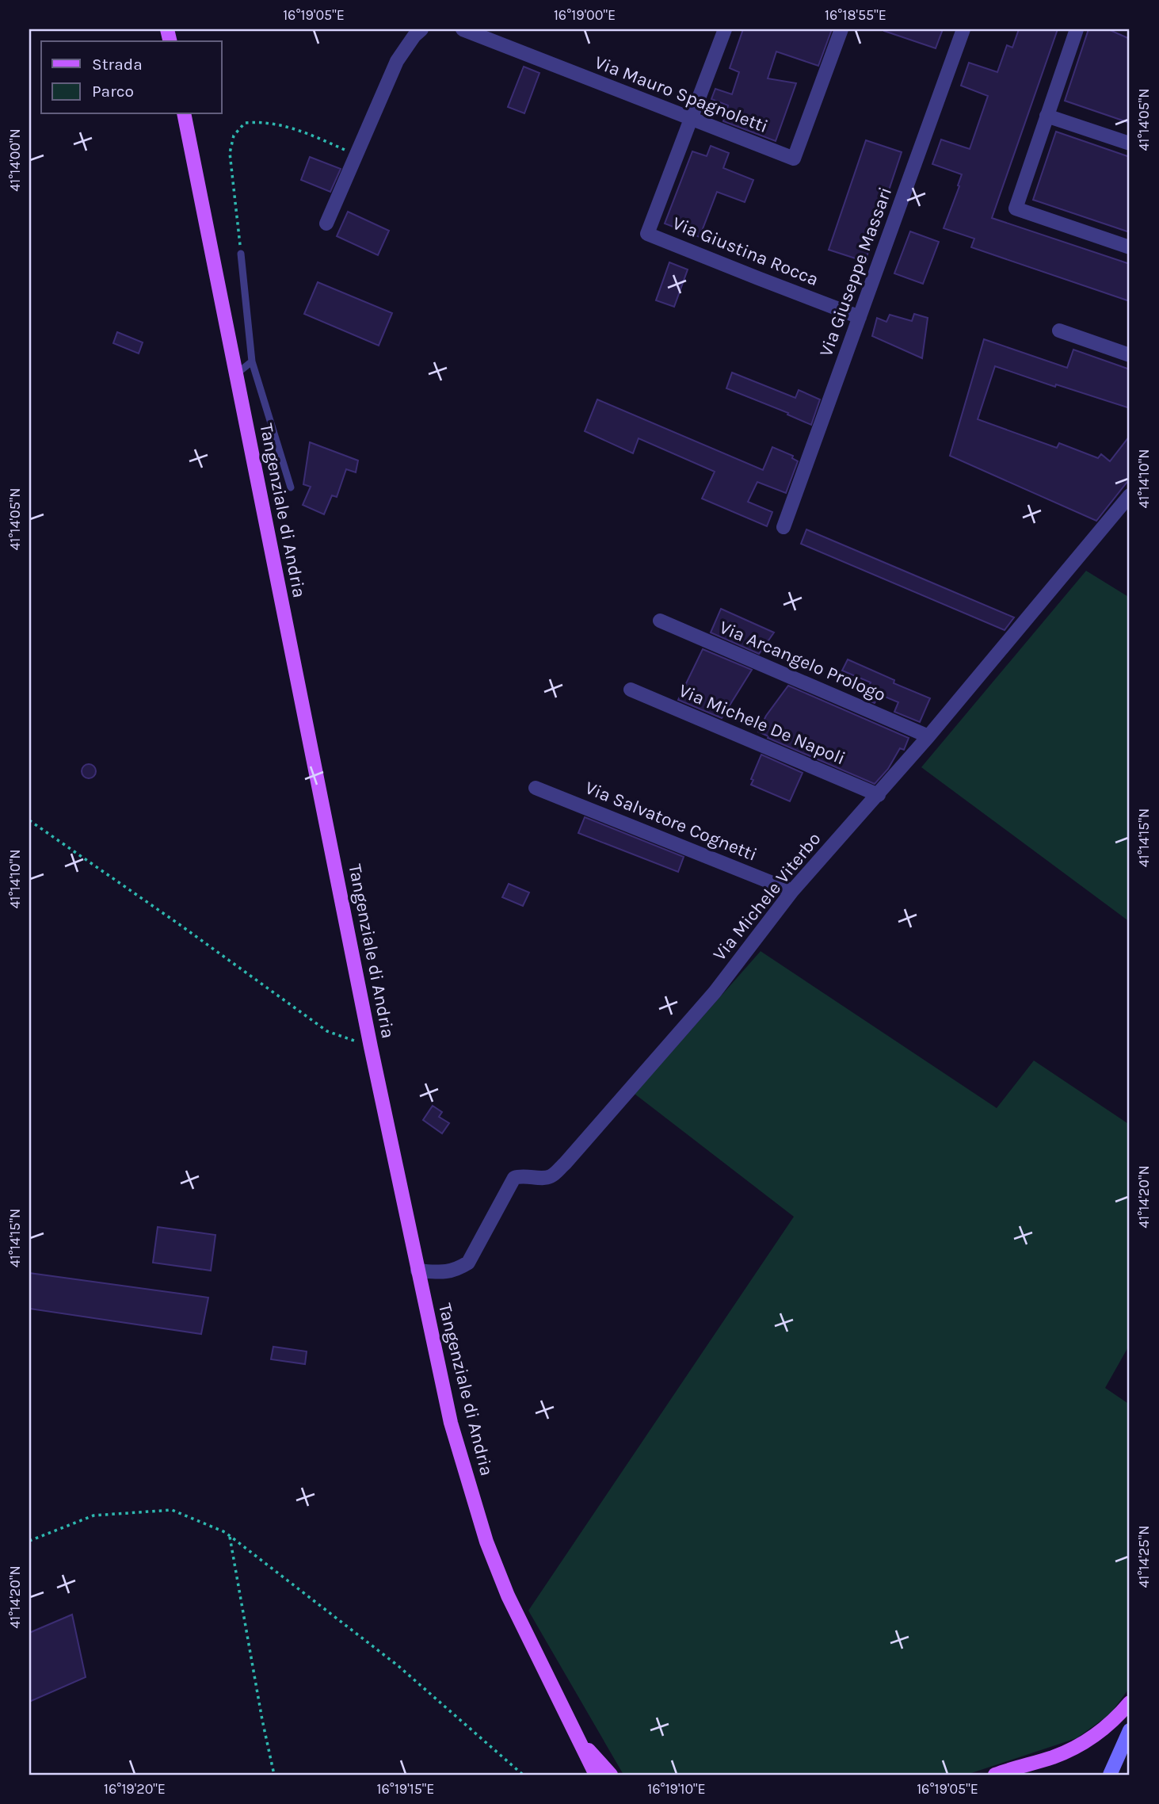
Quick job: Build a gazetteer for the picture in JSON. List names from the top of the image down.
{
  "streets": {
    "main road": ["Tangenziale di Andria"],
    "street": [
      "Via Mauro Spagnoletti",
      "Via Giustina Rocca",
      "Via Giuseppe Massari",
      "Via Arcangelo Prologo",
      "Via Michele De Napoli",
      "Via Salvatore Cognetti",
      "Via Michele Viterbo"
    ]
  },
  "crossings": [
    ["Via Mauro Spagnoletti", "Via Giustina Rocca"],
    ["Via Giustina Rocca", "Via Giuseppe Massari"],
    ["Tangenziale di Andria", "Via Michele Viterbo"],
    ["Via Arcangelo Prologo", "Via Michele Viterbo"],
    ["Via Michele De Napoli", "Via Michele Viterbo"],
    ["Via Salvatore Cognetti", "Via Michele Viterbo"]
  ],
  "legend": ["Strada", "Parco"],
  "coordinates": [
    "16°19'05\"E",
    "16°19'00\"E",
    "16°18'55\"E",
    "41°14'05\"N",
    "41°14'00\"N",
    "41°14'10\"N",
    "41°14'15\"N",
    "41°14'20\"N",
    "41°14'25\"N",
    "16°19'20\"E",
    "16°19'15\"E",
    "16°19'10\"E"
  ]
}
